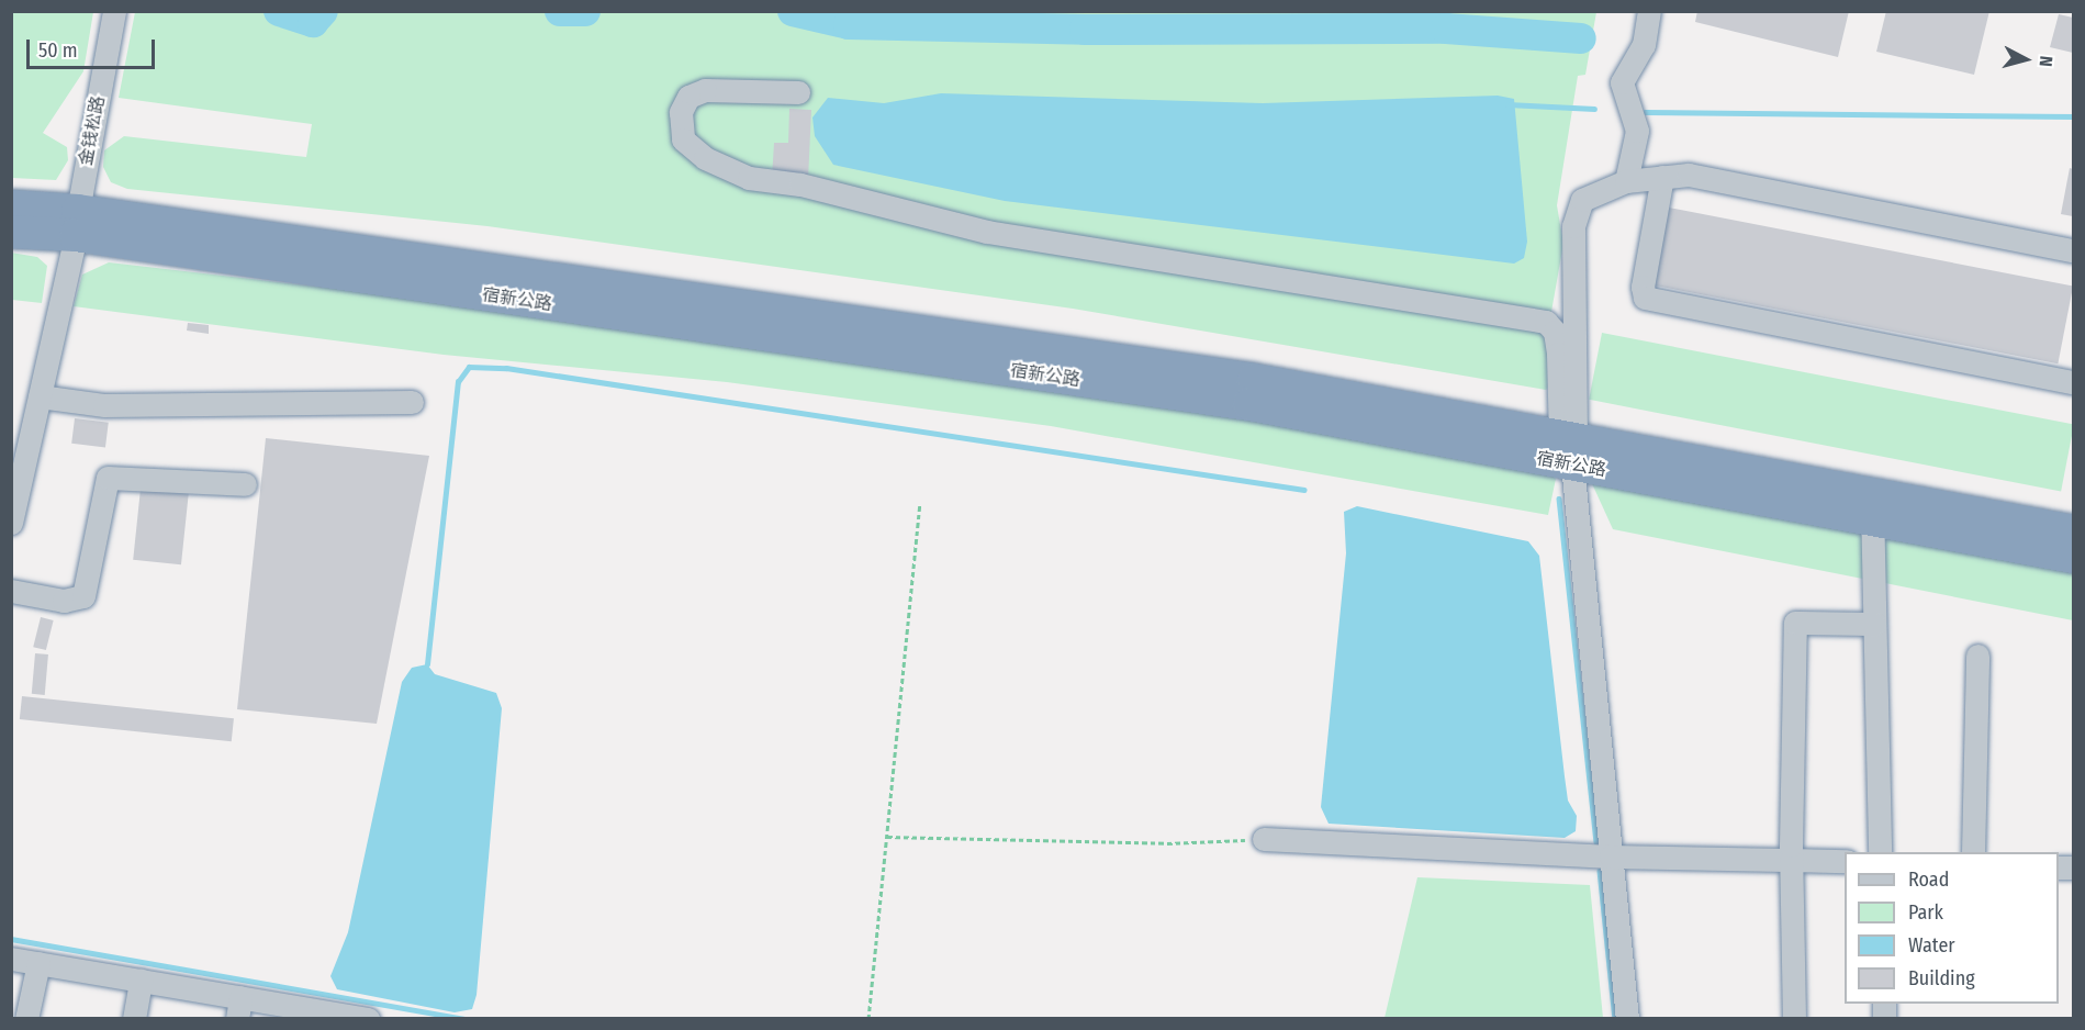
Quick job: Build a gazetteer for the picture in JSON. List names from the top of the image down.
{
  "streets": {
    "highway": ["宿新公路"],
    "street": ["金钱松路"]
  },
  "crossings": [
    ["金钱松路", "宿新公路"]
  ],
  "legend": [
    "Road",
    "Park",
    "Water",
    "Building"
  ],
  "scale_bar": "50 m",
  "north": "right"
}
